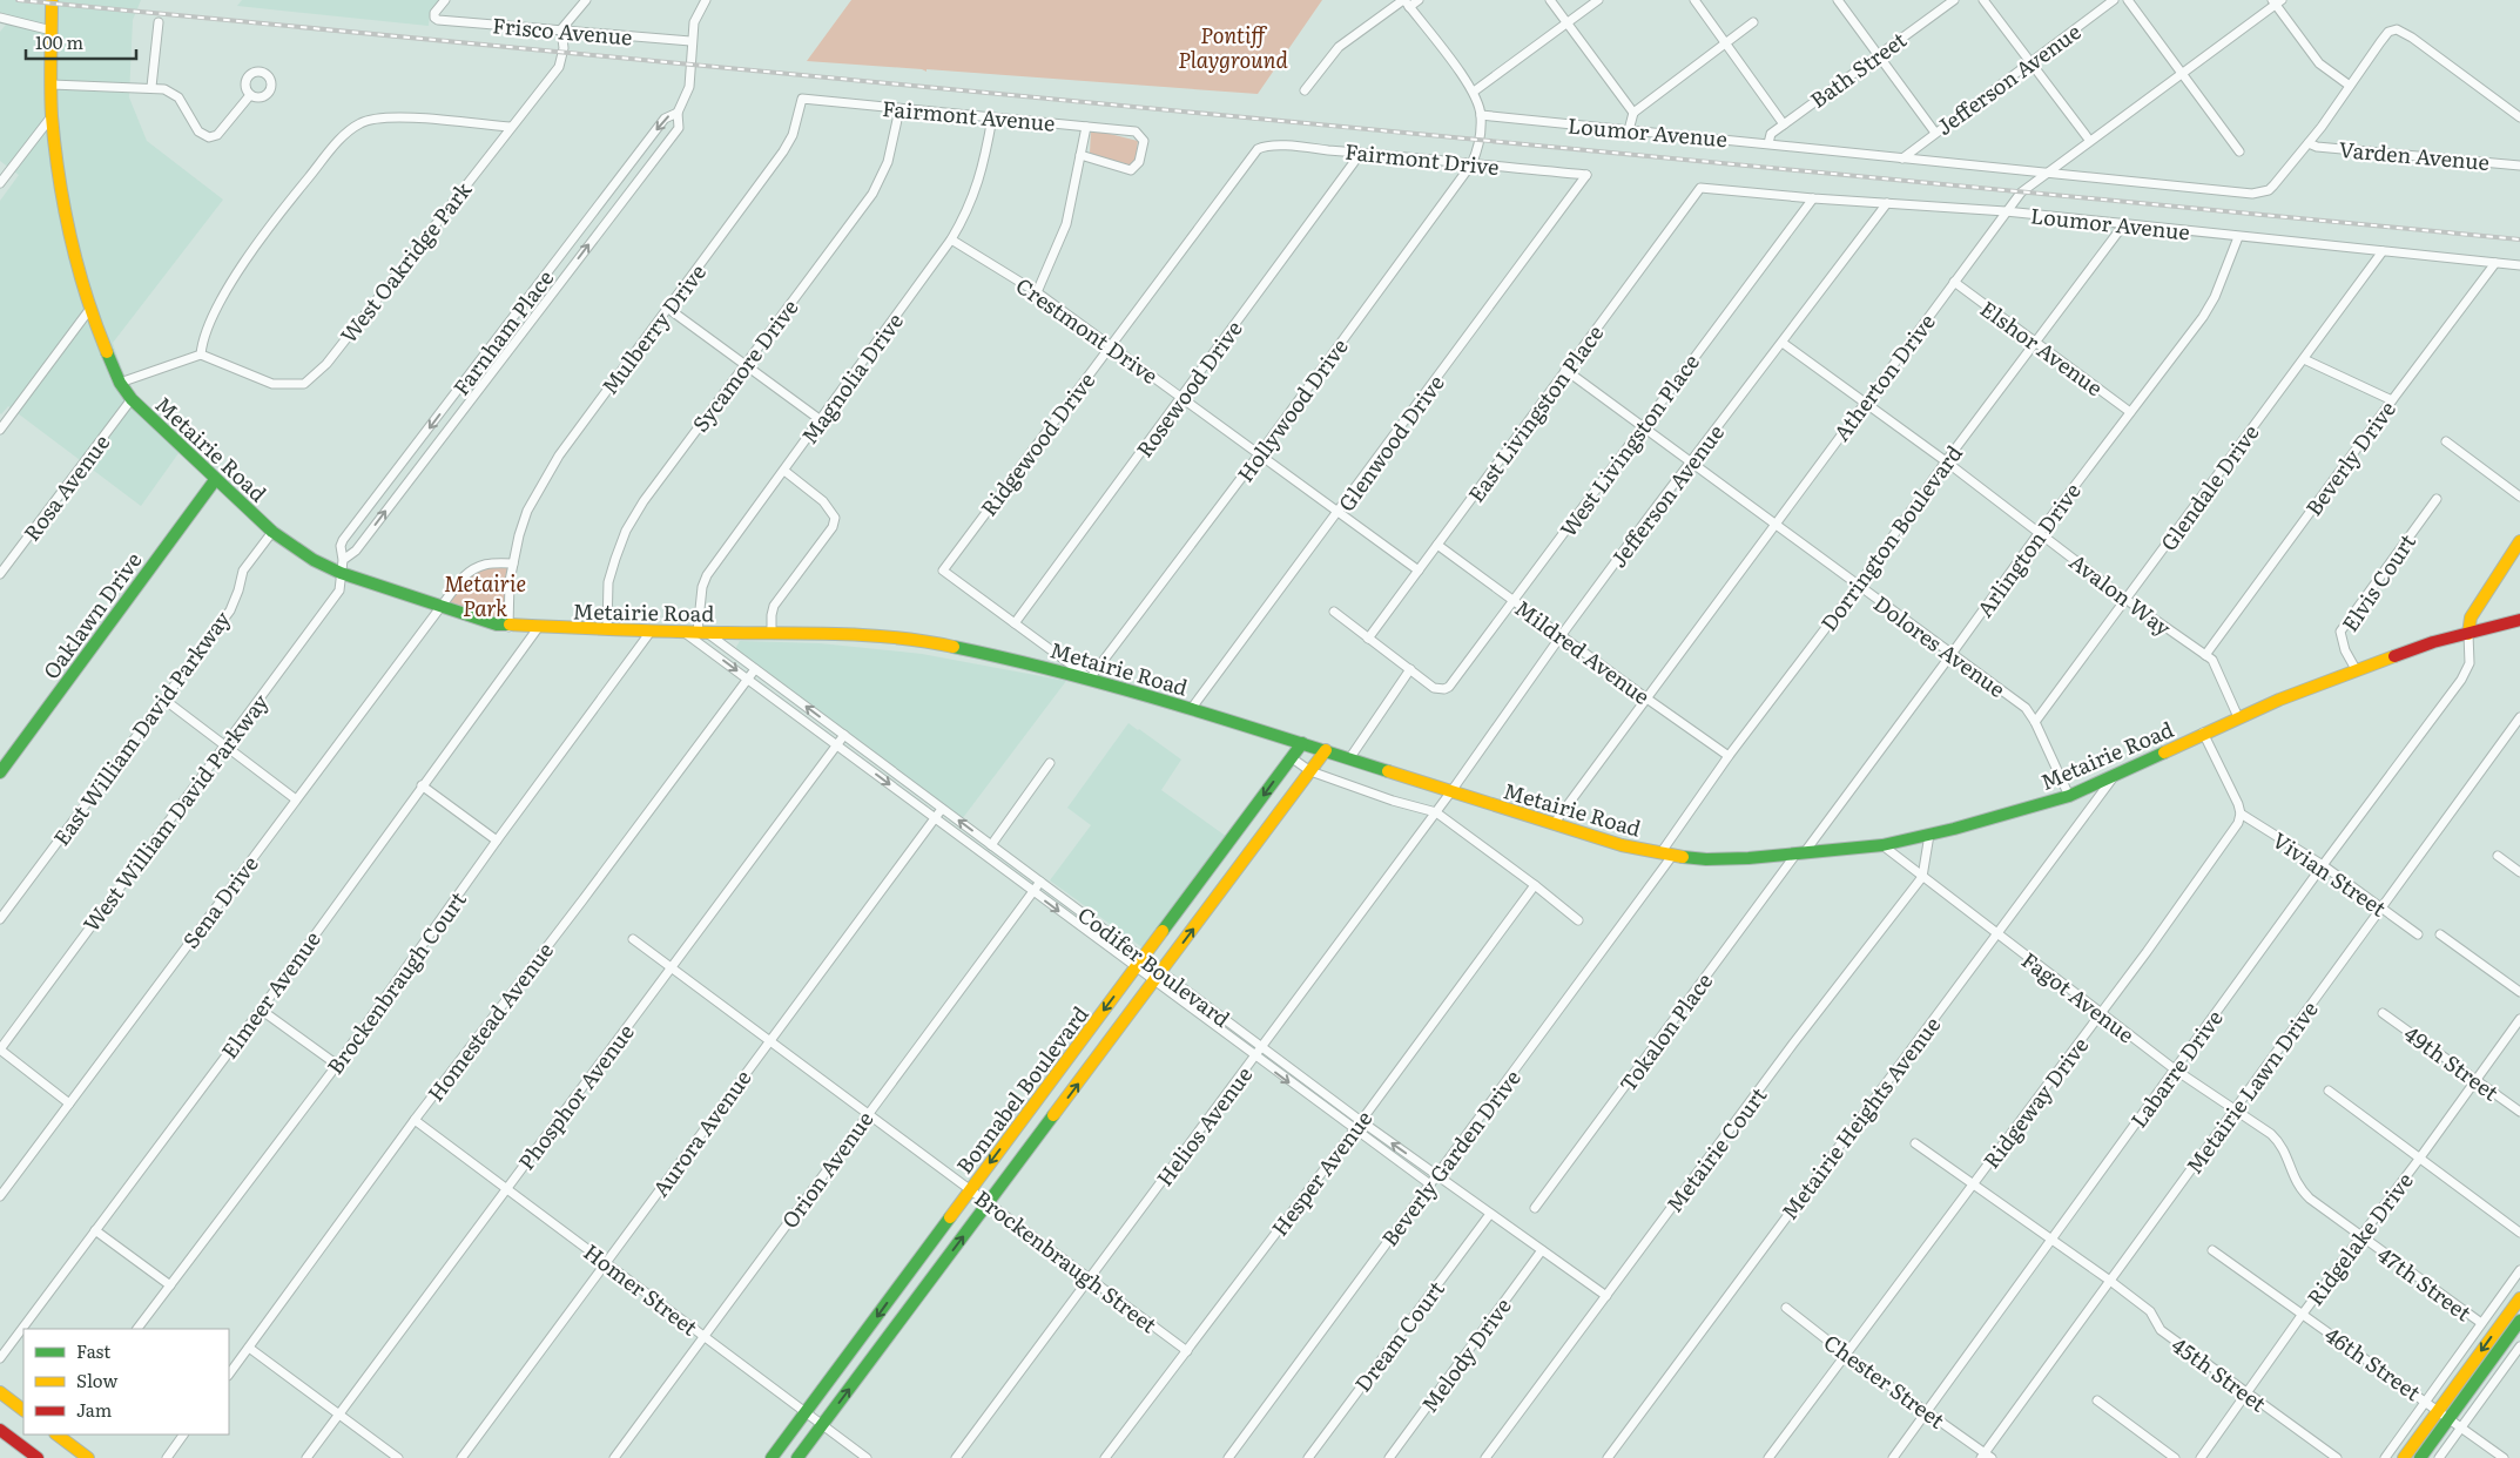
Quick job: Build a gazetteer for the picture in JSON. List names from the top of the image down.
{
  "streets": {
    "main road": ["Metairie Road", "Oaklawn Drive", "Bonnabel Boulevard"],
    "street": [
      "Frisco Avenue",
      "Bath Street",
      "Jefferson Avenue",
      "Fairmont Avenue",
      "Loumor Avenue",
      "Varden Avenue",
      "Fairmont Drive",
      "West Oakridge Park",
      "Mulberry Drive",
      "Crestmont Drive",
      "Farnham Place",
      "Elshor Avenue",
      "Sycamore Drive",
      "Atherton Drive",
      "Magnolia Drive",
      "Rosewood Drive",
      "Hollywood Drive",
      "East Livingston Place",
      "Glenwood Drive",
      "Ridgewood Drive",
      "West Livingston Place",
      "Beverly Drive",
      "Rosa Avenue",
      "Glendale Drive",
      "Dorrington Boulevard",
      "Arlington Drive",
      "Elvis Court",
      "Avalon Way",
      "Dolores Avenue",
      "Mildred Avenue",
      "East William David Parkway",
      "West William David Parkway",
      "Vivian Street",
      "Sena Drive",
      "Codifer Boulevard",
      "Brockenbraugh Court",
      "Elmeer Avenue",
      "Fagot Avenue",
      "Homestead Avenue",
      "Tokalon Place",
      "49th Street",
      "Labarre Drive",
      "Metairie Lawn Drive",
      "Phosphor Avenue",
      "Ridgeway Drive",
      "Metairie Heights Avenue",
      "Helios Avenue",
      "Aurora Avenue",
      "Metairie Court",
      "Beverly Garden Drive",
      "Orion Avenue",
      "Hesper Avenue",
      "Ridgelake Drive",
      "Brockenbraugh Street",
      "47th Street",
      "Homer Street",
      "Dream Court",
      "Melody Drive",
      "46th Street",
      "45th Street",
      "Chester Street"
    ]
  },
  "crossings": [
    ["Frisco Avenue", "West Oakridge Park"],
    ["Frisco Avenue", "Farnham Place"],
    ["Bath Street", "Loumor Avenue"],
    ["Jefferson Avenue", "Loumor Avenue"],
    ["Jefferson Avenue", "Metairie Road"],
    ["Jefferson Avenue", "Avalon Way"],
    ["Jefferson Avenue", "Dolores Avenue"],
    ["Jefferson Avenue", "Mildred Avenue"],
    ["Jefferson Avenue", "Helios Avenue"],
    ["Fairmont Avenue", "Mulberry Drive"],
    ["Fairmont Avenue", "Sycamore Drive"],
    ["Fairmont Avenue", "Magnolia Drive"],
    ["Loumor Avenue", "Varden Avenue"],
    ["Loumor Avenue", "Atherton Drive"],
    ["Loumor Avenue", "Hollywood Drive"],
    ["Loumor Avenue", "East Livingston Place"],
    ["Loumor Avenue", "West Livingston Place"],
    ["Loumor Avenue", "Beverly Drive"],
    ["Loumor Avenue", "Glendale Drive"],
    ["Loumor Avenue", "Dorrington Boulevard"],
    ["Loumor Avenue", "Arlington Drive"],
    ["Fairmont Drive", "Rosewood Drive"],
    ["Fairmont Drive", "Hollywood Drive"],
    ["Fairmont Drive", "Glenwood Drive"],
    ["Fairmont Drive", "Ridgewood Drive"],
    ["Mulberry Drive", "Metairie Road"],
    ["Crestmont Drive", "Magnolia Drive"],
    ["Crestmont Drive", "Rosewood Drive"],
    ["Crestmont Drive", "Hollywood Drive"],
    ["Crestmont Drive", "East Livingston Place"],
    ["Crestmont Drive", "Glenwood Drive"],
    ["Crestmont Drive", "Ridgewood Drive"],
    ["Farnham Place", "Metairie Road"],
    ["Farnham Place", "West William David Parkway"],
    ["Elshor Avenue", "Atherton Drive"],
    ["Elshor Avenue", "Dorrington Boulevard"],
    ["Elshor Avenue", "Arlington Drive"],
    ["Sycamore Drive", "Metairie Road"],
    ["Atherton Drive", "Metairie Road"],
    ["Atherton Drive", "Avalon Way"],
    ["Atherton Drive", "Dolores Avenue"],
    ["Atherton Drive", "Mildred Avenue"],
    ["Magnolia Drive", "Metairie Road"],
    ["Magnolia Drive", "Codifer Boulevard"],
    ["Rosewood Drive", "Ridgewood Drive"],
    ["Hollywood Drive", "Metairie Road"],
    ["East Livingston Place", "Dolores Avenue"],
    ["East Livingston Place", "Mildred Avenue"],
    ["Glenwood Drive", "Metairie Road"],
    ["West Livingston Place", "Dolores Avenue"],
    ["West Livingston Place", "Mildred Avenue"],
    ["Metairie Road", "Rosa Avenue"],
    ["Metairie Road", "Dorrington Boulevard"],
    ["Metairie Road", "Arlington Drive"],
    ["Metairie Road", "Elvis Court"],
    ["Metairie Road", "Avalon Way"],
    ["Metairie Road", "Oaklawn Drive"],
    ["Metairie Road", "East William David Parkway"],
    ["Metairie Road", "West William David Parkway"],
    ["Metairie Road", "Sena Drive"],
    ["Metairie Road", "Codifer Boulevard"],
    ["Metairie Road", "Brockenbraugh Court"],
    ["Metairie Road", "Elmeer Avenue"],
    ["Metairie Road", "Fagot Avenue"],
    ["Metairie Road", "Tokalon Place"],
    ["Metairie Road", "Labarre Drive"],
    ["Metairie Road", "Bonnabel Boulevard"],
    ["Metairie Road", "Metairie Heights Avenue"],
    ["Metairie Road", "Helios Avenue"],
    ["Metairie Road", "Metairie Court"],
    ["Metairie Road", "Beverly Garden Drive"],
    ["Beverly Drive", "Avalon Way"],
    ["Glendale Drive", "Avalon Way"],
    ["Glendale Drive", "Dolores Avenue"],
    ["Dorrington Boulevard", "Avalon Way"],
    ["Dorrington Boulevard", "Dolores Avenue"],
    ["Dorrington Boulevard", "Mildred Avenue"],
    ["Dorrington Boulevard", "Beverly Garden Drive"],
    ["Arlington Drive", "Avalon Way"],
    ["Arlington Drive", "Dolores Avenue"],
    ["Arlington Drive", "Tokalon Place"],
    ["Vivian Street", "Labarre Drive"],
    ["Vivian Street", "Metairie Lawn Drive"],
    ["Vivian Street", "Ridgeway Drive"],
    ["Codifer Boulevard", "Homestead Avenue"],
    ["Codifer Boulevard", "Bonnabel Boulevard"],
    ["Codifer Boulevard", "Phosphor Avenue"],
    ["Codifer Boulevard", "Helios Avenue"],
    ["Codifer Boulevard", "Aurora Avenue"],
    ["Codifer Boulevard", "Metairie Court"],
    ["Codifer Boulevard", "Beverly Garden Drive"],
    ["Codifer Boulevard", "Orion Avenue"],
    ["Codifer Boulevard", "Hesper Avenue"],
    ["Codifer Boulevard", "Dream Court"],
    ["Codifer Boulevard", "Melody Drive"],
    ["Fagot Avenue", "Labarre Drive"],
    ["Fagot Avenue", "Metairie Lawn Drive"],
    ["Fagot Avenue", "Ridgeway Drive"],
    ["Fagot Avenue", "Metairie Heights Avenue"],
    ["Fagot Avenue", "Metairie Court"],
    ["Fagot Avenue", "47th Street"],
    ["Homestead Avenue", "Homer Street"],
    ["49th Street", "Ridgelake Drive"],
    ["Labarre Drive", "45th Street"],
    ["Labarre Drive", "Chester Street"],
    ["Metairie Lawn Drive", "45th Street"],
    ["Metairie Lawn Drive", "Chester Street"],
    ["Bonnabel Boulevard", "Brockenbraugh Street"],
    ["Bonnabel Boulevard", "Homer Street"],
    ["Phosphor Avenue", "Brockenbraugh Street"],
    ["Phosphor Avenue", "Homer Street"],
    ["Ridgeway Drive", "45th Street"],
    ["Ridgeway Drive", "Chester Street"],
    ["Helios Avenue", "Brockenbraugh Street"],
    ["Aurora Avenue", "Brockenbraugh Street"],
    ["Aurora Avenue", "Homer Street"],
    ["Orion Avenue", "Brockenbraugh Street"],
    ["Orion Avenue", "Homer Street"],
    ["Hesper Avenue", "Brockenbraugh Street"],
    ["Ridgelake Drive", "47th Street"],
    ["Ridgelake Drive", "46th Street"],
    ["Ridgelake Drive", "45th Street"]
  ],
  "parks": ["Pontiff Playground", "Metairie Park"],
  "legend": ["Fast", "Slow", "Jam"],
  "scale_bar": "100 m"
}
